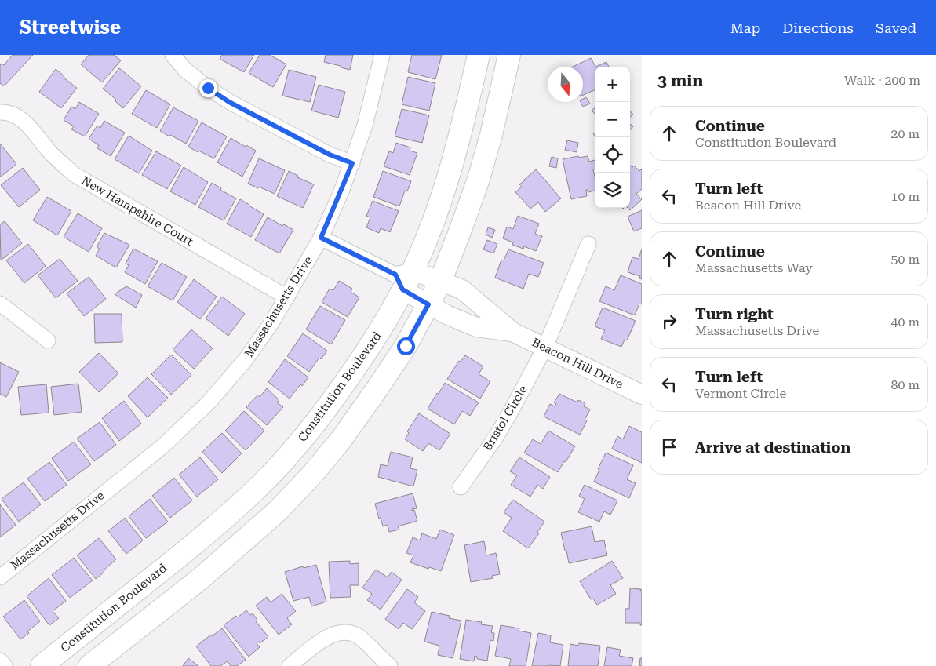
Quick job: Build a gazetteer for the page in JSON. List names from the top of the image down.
{
  "streets": {
    "main road": ["Constitution Boulevard"],
    "street": [
      "New Hampshire Court",
      "Massachusetts Drive",
      "Beacon Hill Drive",
      "Bristol Circle"
    ]
  },
  "crossings": [
    ["New Hampshire Court", "Massachusetts Drive"],
    ["Beacon Hill Drive", "Constitution Boulevard"],
    ["Beacon Hill Drive", "Bristol Circle"]
  ],
  "north": "bottom",
  "page": {
    "header": "Streetwise",
    "nav": ["Map", "Directions", "Saved"],
    "heading": ["3 min", "Walk · 200 m"],
    "map_buttons": ["+", "−"],
    "list": [
      ["Continue", "Constitution Boulevard", "20 m"],
      ["Turn left", "Beacon Hill Drive", "10 m"],
      ["Continue", "Massachusetts Way", "50 m"],
      ["Turn right", "Massachusetts Drive", "40 m"],
      ["Turn left", "Vermont Circle", "80 m"],
      "Arrive at destination"
    ]
  }
}
